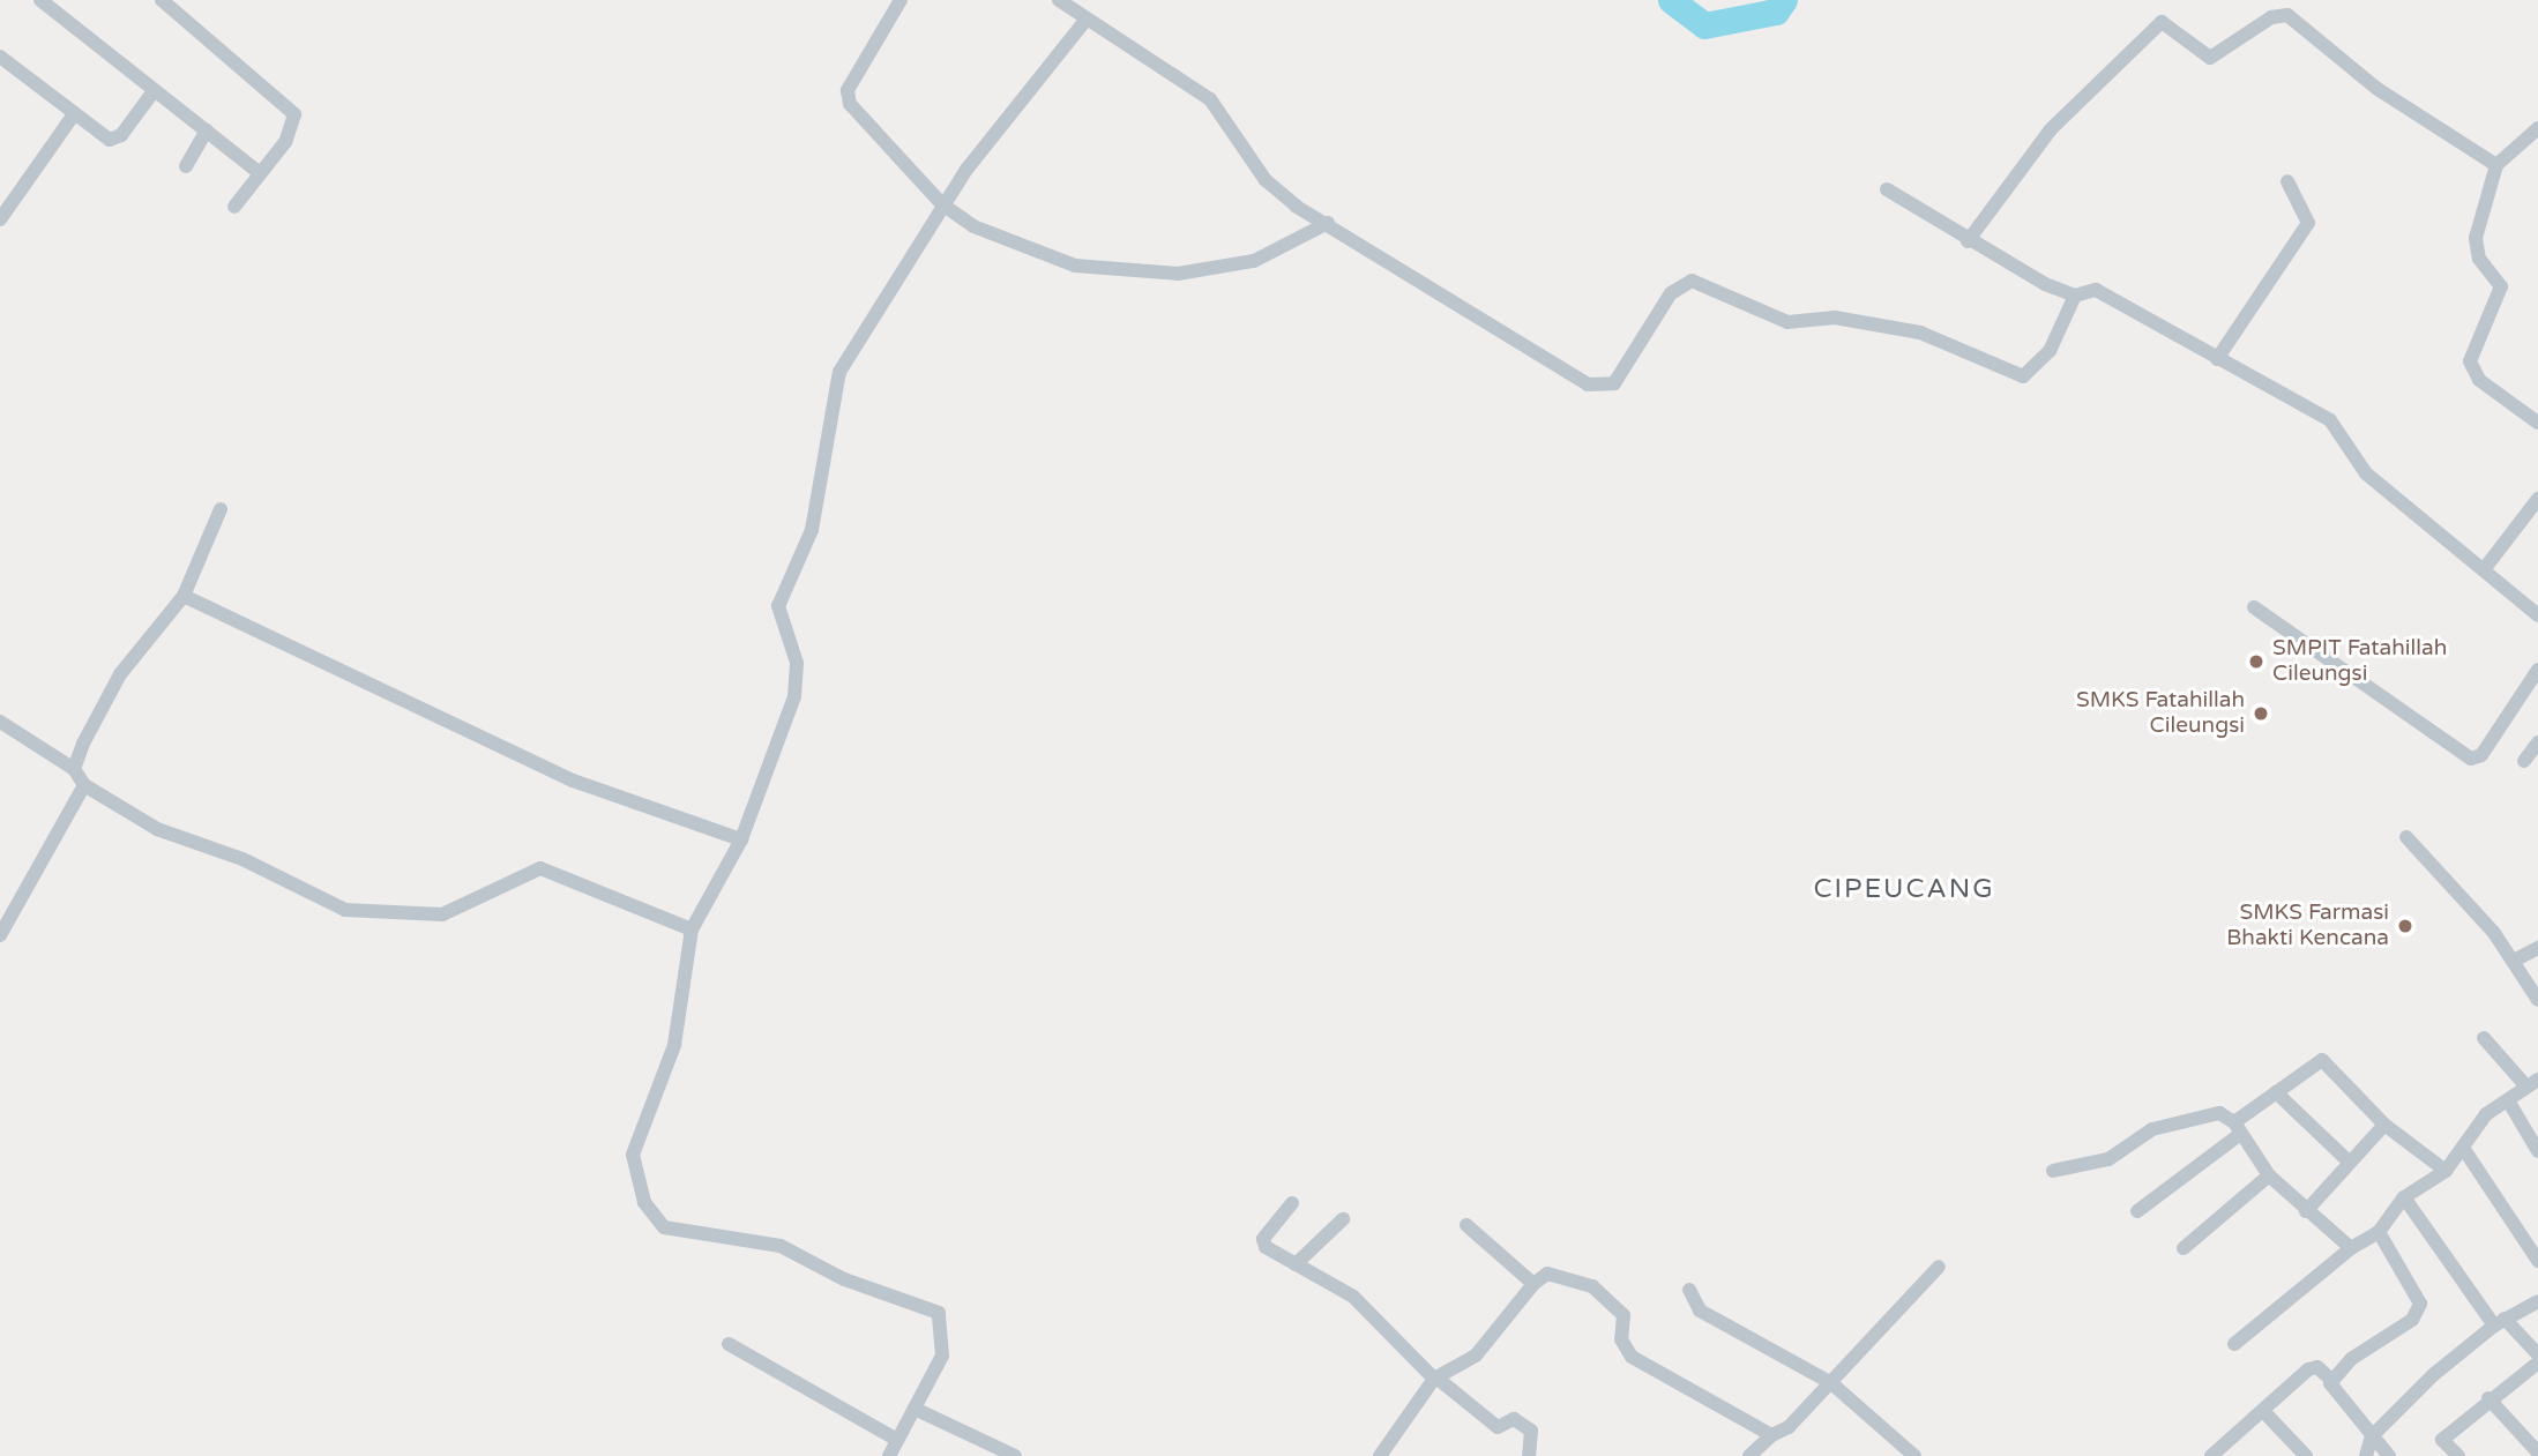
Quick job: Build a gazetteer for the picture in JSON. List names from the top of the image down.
{
  "districts": ["CIPEUCANG"],
  "places": ["SMPIT Fatahillah Cileungsi", "SMKS Fatahillah Cileungsi", "SMKS Farmasi Bhakti Kencana"]
}
